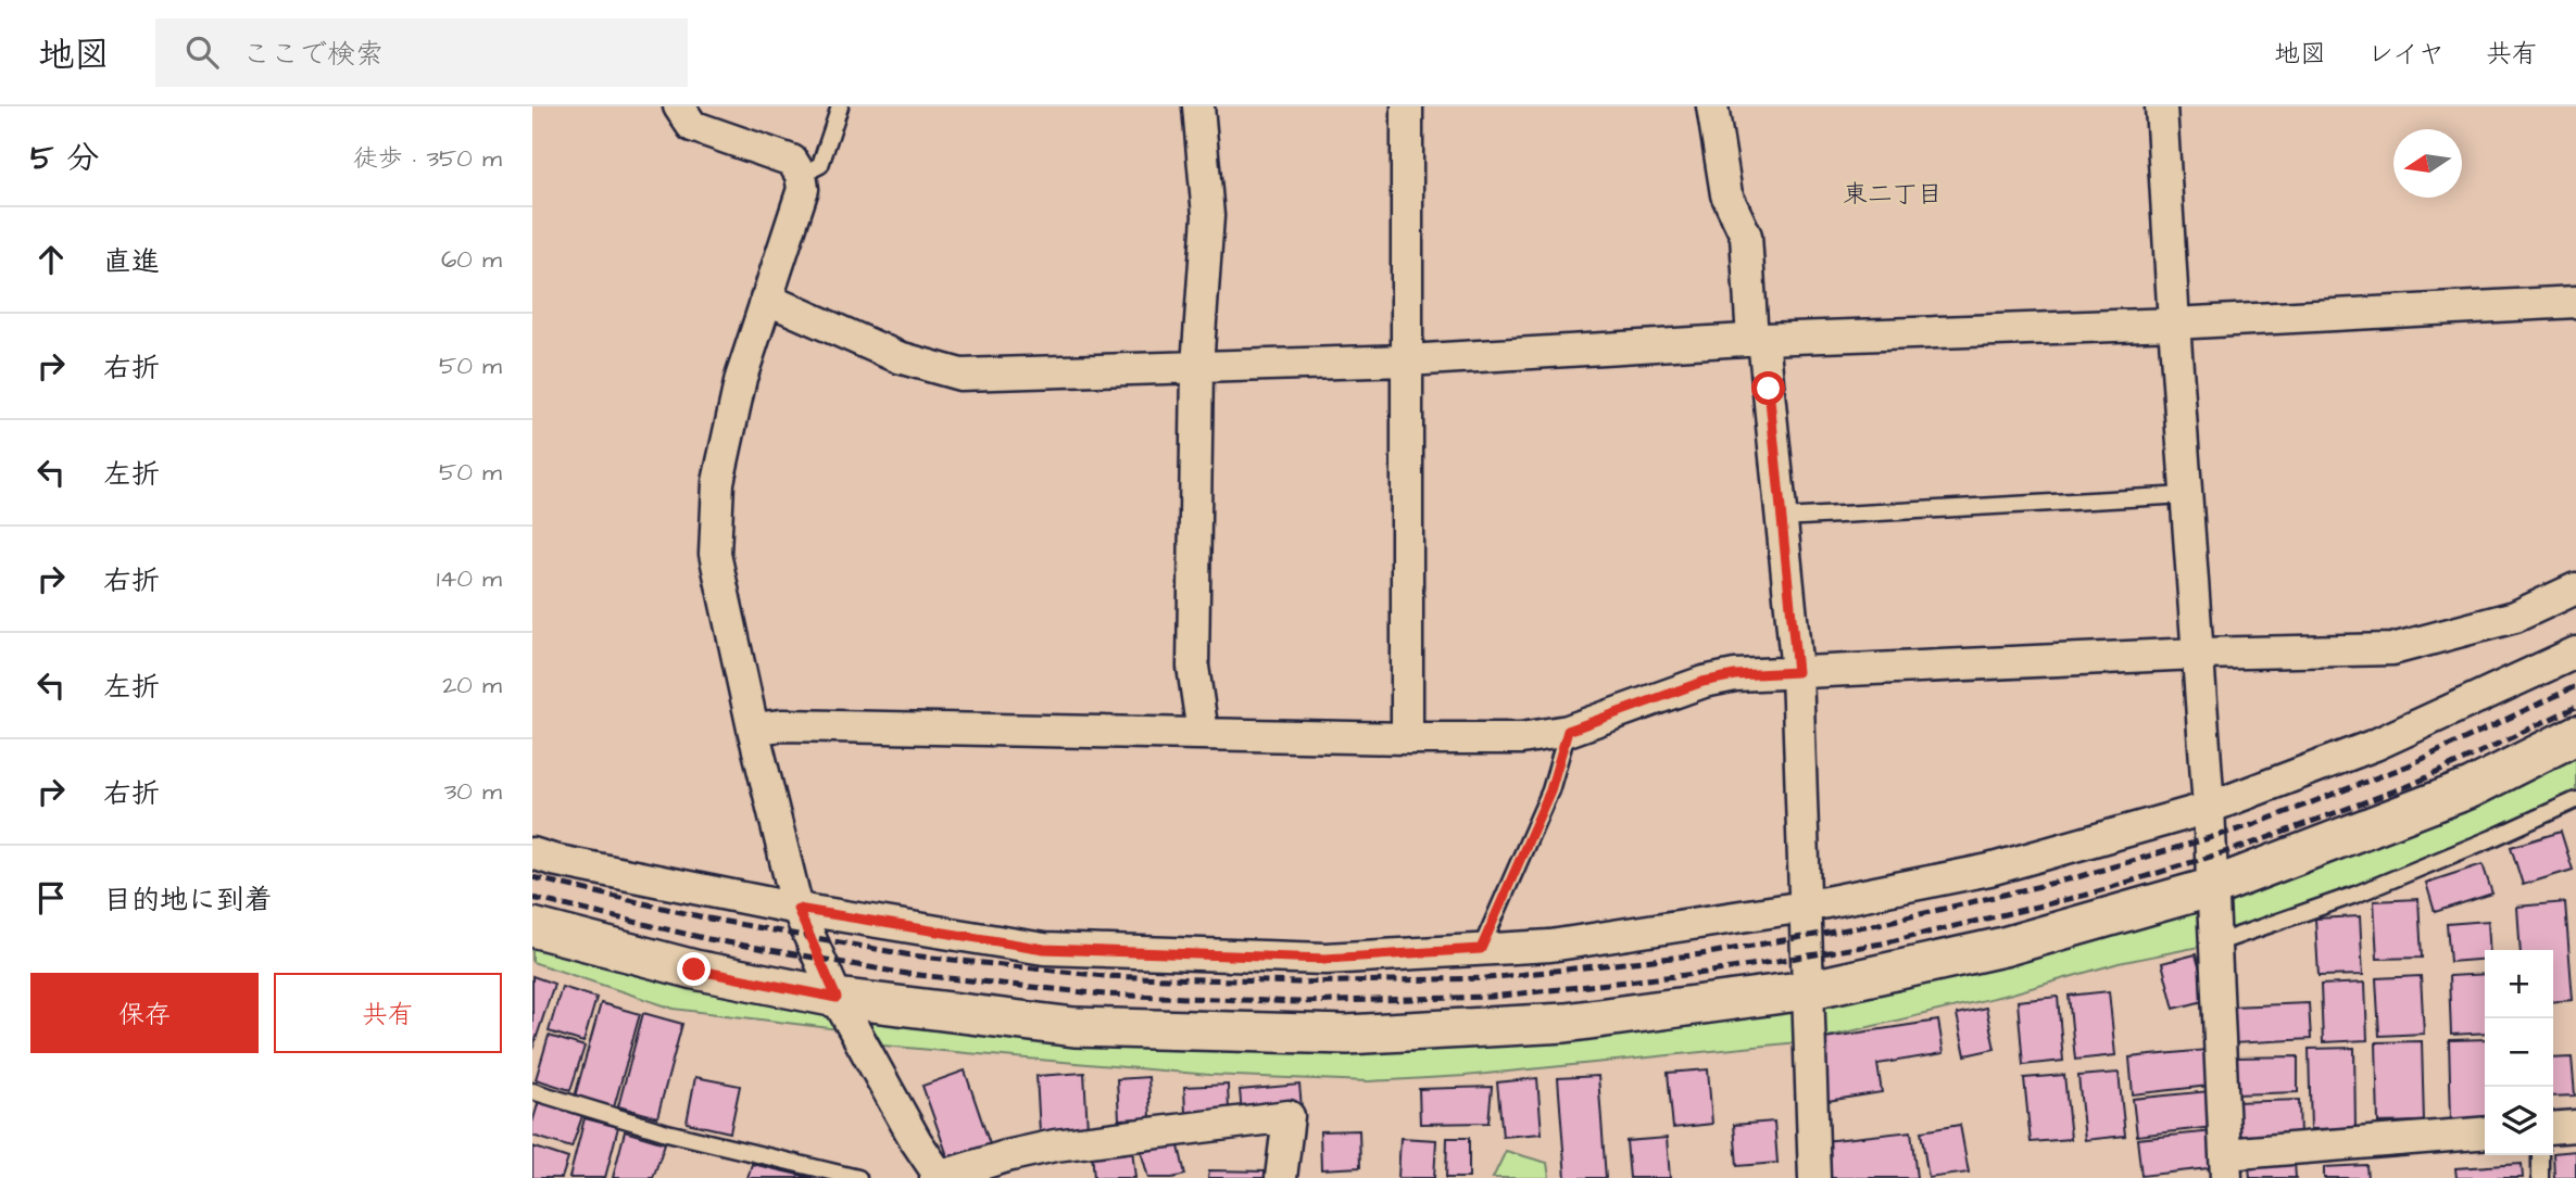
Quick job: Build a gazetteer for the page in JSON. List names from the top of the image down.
{
  "districts": ["東二丁目"],
  "north": "left",
  "page": {
    "header": "地図",
    "search": "ここで検索",
    "nav": ["地図", "レイヤ", "共有"],
    "heading": ["5 分", "徒歩 · 350 m"],
    "list": [
      ["直進", "60 m"],
      ["右折", "50 m"],
      ["左折", "50 m"],
      ["右折", "140 m"],
      ["左折", "20 m"],
      ["右折", "30 m"],
      "目的地に到着"
    ],
    "buttons": ["保存", "共有"],
    "map_buttons": ["+", "−"]
  }
}
